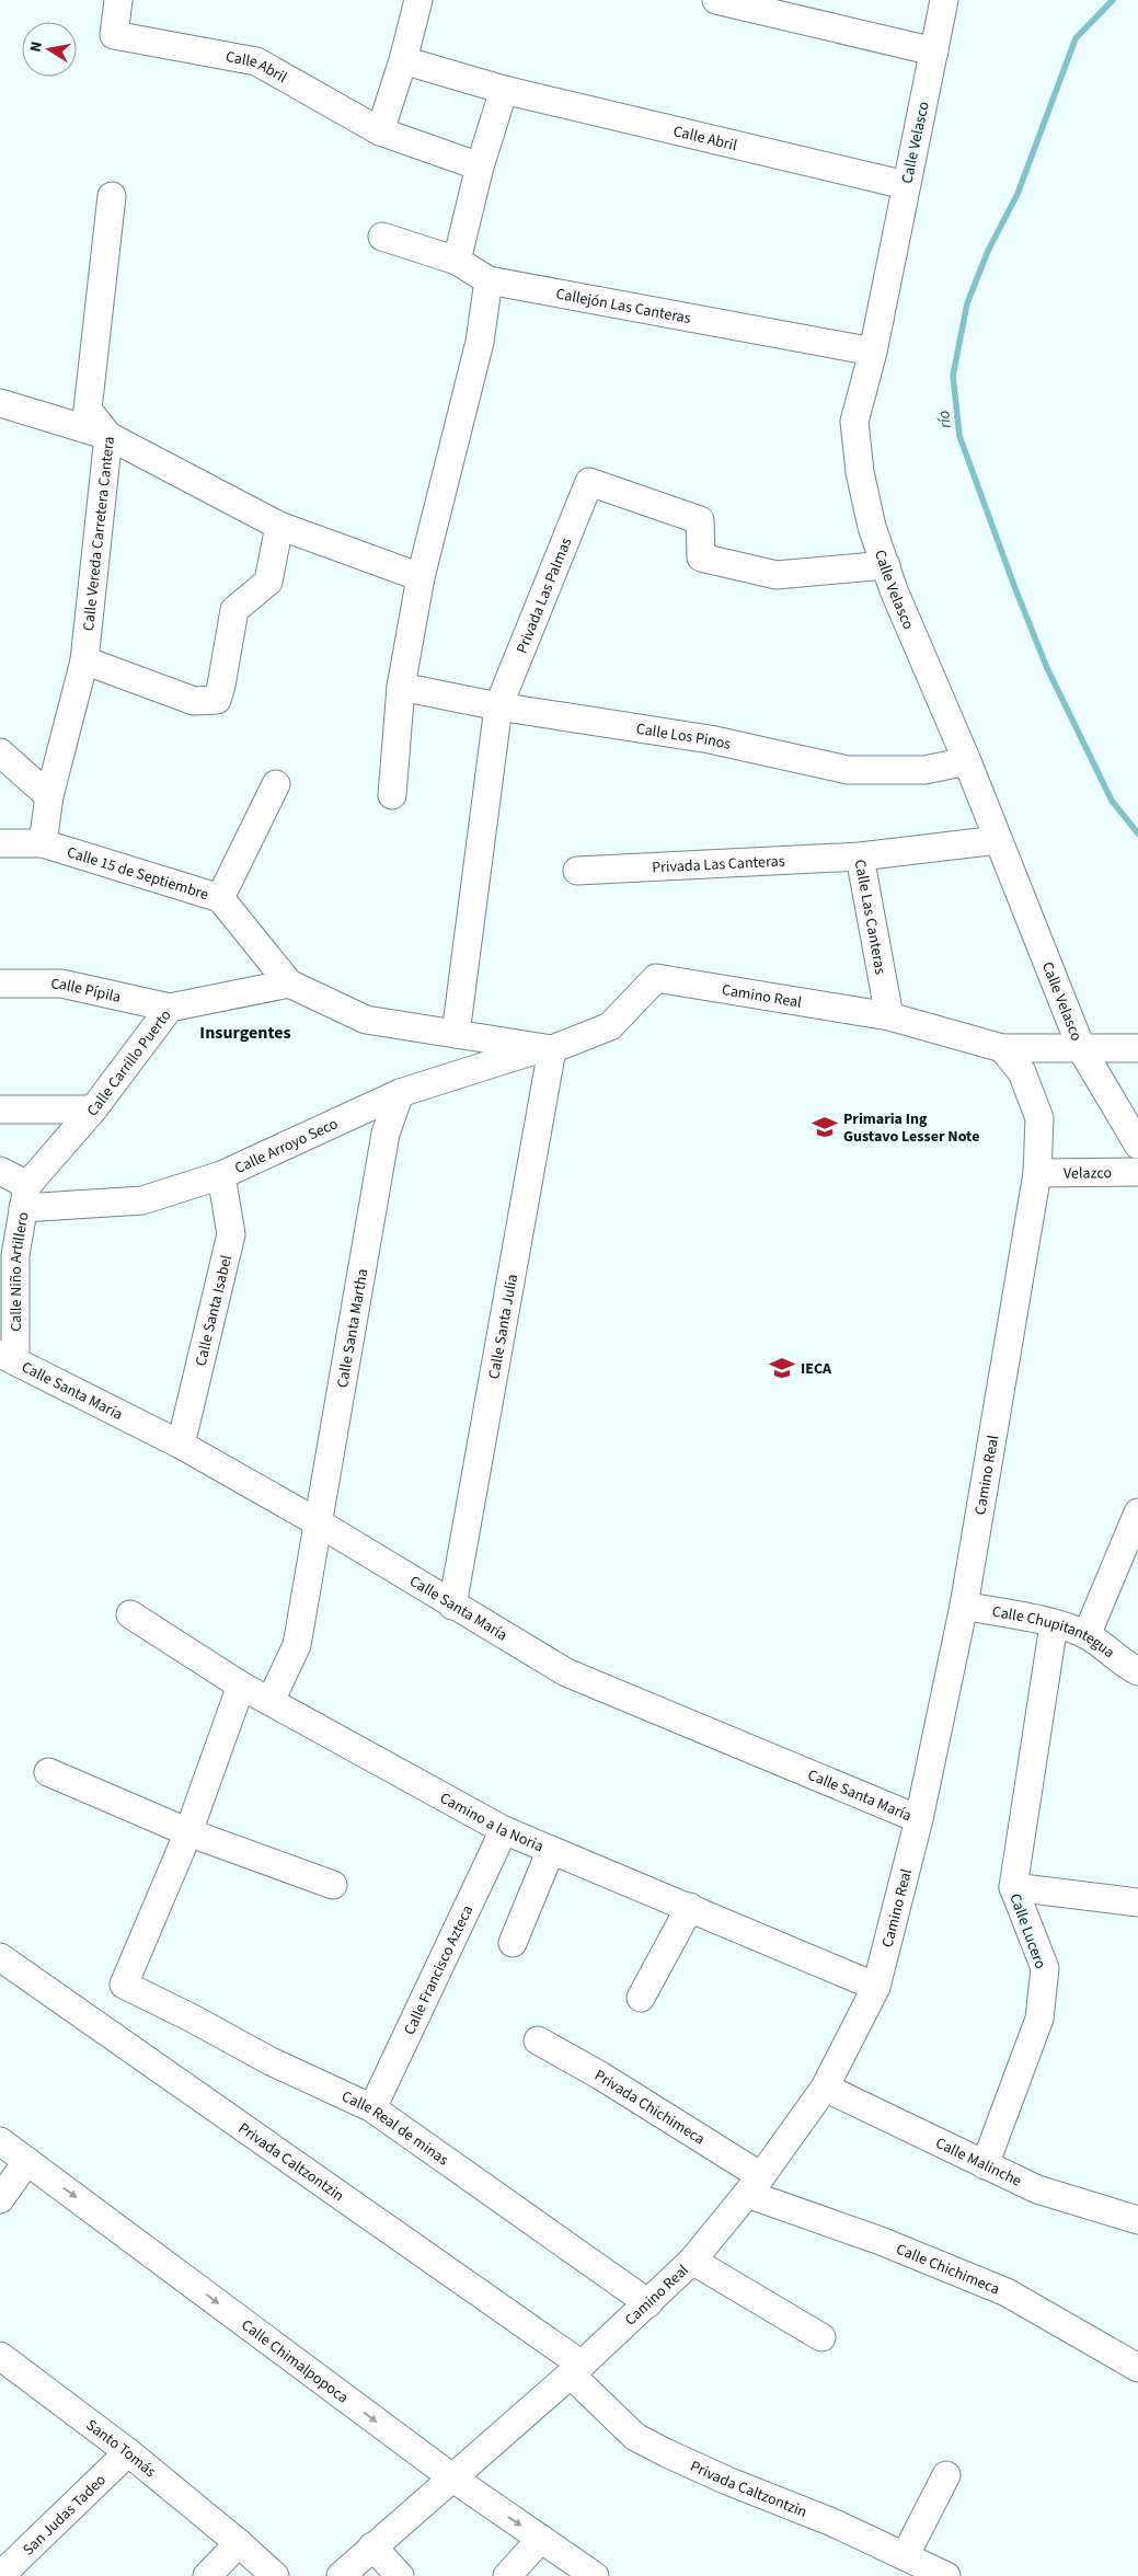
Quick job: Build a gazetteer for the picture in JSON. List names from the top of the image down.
{
  "streets": {
    "street": [
      "Calle Abril",
      "Calle Velasco",
      "Callejón Las Canteras",
      "Calle Vereda Carretera Cantera",
      "Privada Las Palmas",
      "Calle Los Pinos",
      "Privada Las Canteras",
      "Calle 15 de Septiembre",
      "Calle Las Canteras",
      "Calle Pípila",
      "Camino Real",
      "Calle Carrillo Puerto",
      "Calle Arroyo Seco",
      "Velazco",
      "Calle Niño Artillero",
      "Calle Santa Isabel",
      "Calle Santa Martha",
      "Calle Santa Julia",
      "Calle Santa María",
      "Calle Chupitantegua",
      "Camino a la Noria",
      "Calle Lucero",
      "Calle Francisco Azteca",
      "Privada Chichimeca",
      "Calle Real de minas",
      "Privada Caltzontzin",
      "Calle Malinche",
      "Calle Chichimeca",
      "Calle Chimalpopoca",
      "Santo Tomás",
      "San Judas Tadeo"
    ]
  },
  "crossings": [
    ["Calle Abril", "Calle Velasco"],
    ["Calle Velasco", "Callejón Las Canteras"],
    ["Calle Velasco", "Privada Las Palmas"],
    ["Calle Velasco", "Calle Los Pinos"],
    ["Calle Velasco", "Calle Las Canteras"],
    ["Calle Velasco", "Camino Real"],
    ["Calle Vereda Carretera Cantera", "Calle 15 de Septiembre"],
    ["Privada Las Palmas", "Calle Los Pinos"],
    ["Privada Las Canteras", "Calle Las Canteras"],
    ["Calle 15 de Septiembre", "Camino Real"],
    ["Calle 15 de Septiembre", "Calle Carrillo Puerto"],
    ["Calle 15 de Septiembre", "Calle Arroyo Seco"],
    ["Calle 15 de Septiembre", "Calle Santa Julia"],
    ["Calle Las Canteras", "Camino Real"],
    ["Calle Pípila", "Calle Carrillo Puerto"],
    ["Camino Real", "Calle Arroyo Seco"],
    ["Camino Real", "Velazco"],
    ["Camino Real", "Calle Santa Julia"],
    ["Camino Real", "Calle Santa María"],
    ["Camino Real", "Calle Chupitantegua"],
    ["Camino Real", "Camino a la Noria"],
    ["Camino Real", "Privada Chichimeca"],
    ["Camino Real", "Calle Real de minas"],
    ["Camino Real", "Privada Caltzontzin"],
    ["Camino Real", "Calle Malinche"],
    ["Camino Real", "Calle Chichimeca"],
    ["Camino Real", "Calle Chimalpopoca"],
    ["Calle Carrillo Puerto", "Calle Arroyo Seco"],
    ["Calle Carrillo Puerto", "Calle Niño Artillero"],
    ["Calle Arroyo Seco", "Calle Niño Artillero"],
    ["Calle Arroyo Seco", "Calle Santa Isabel"],
    ["Calle Arroyo Seco", "Calle Santa Martha"],
    ["Calle Arroyo Seco", "Calle Santa Julia"],
    ["Calle Niño Artillero", "Calle Santa María"],
    ["Calle Santa Isabel", "Calle Santa María"],
    ["Calle Santa Martha", "Calle Santa María"],
    ["Calle Santa Martha", "Camino a la Noria"],
    ["Calle Santa Julia", "Calle Santa María"],
    ["Calle Chupitantegua", "Calle Lucero"],
    ["Camino a la Noria", "Calle Francisco Azteca"],
    ["Calle Lucero", "Calle Malinche"],
    ["Calle Francisco Azteca", "Calle Real de minas"],
    ["Privada Chichimeca", "Calle Chichimeca"],
    ["Santo Tomás", "San Judas Tadeo"]
  ],
  "one_way": ["Calle Chimalpopoca"],
  "districts": ["Insurgentes"],
  "water": ["río"],
  "places": {
    "school or university": ["Primaria Ing Gustavo Lesser Note", "IECA"]
  },
  "north": "left"
}
